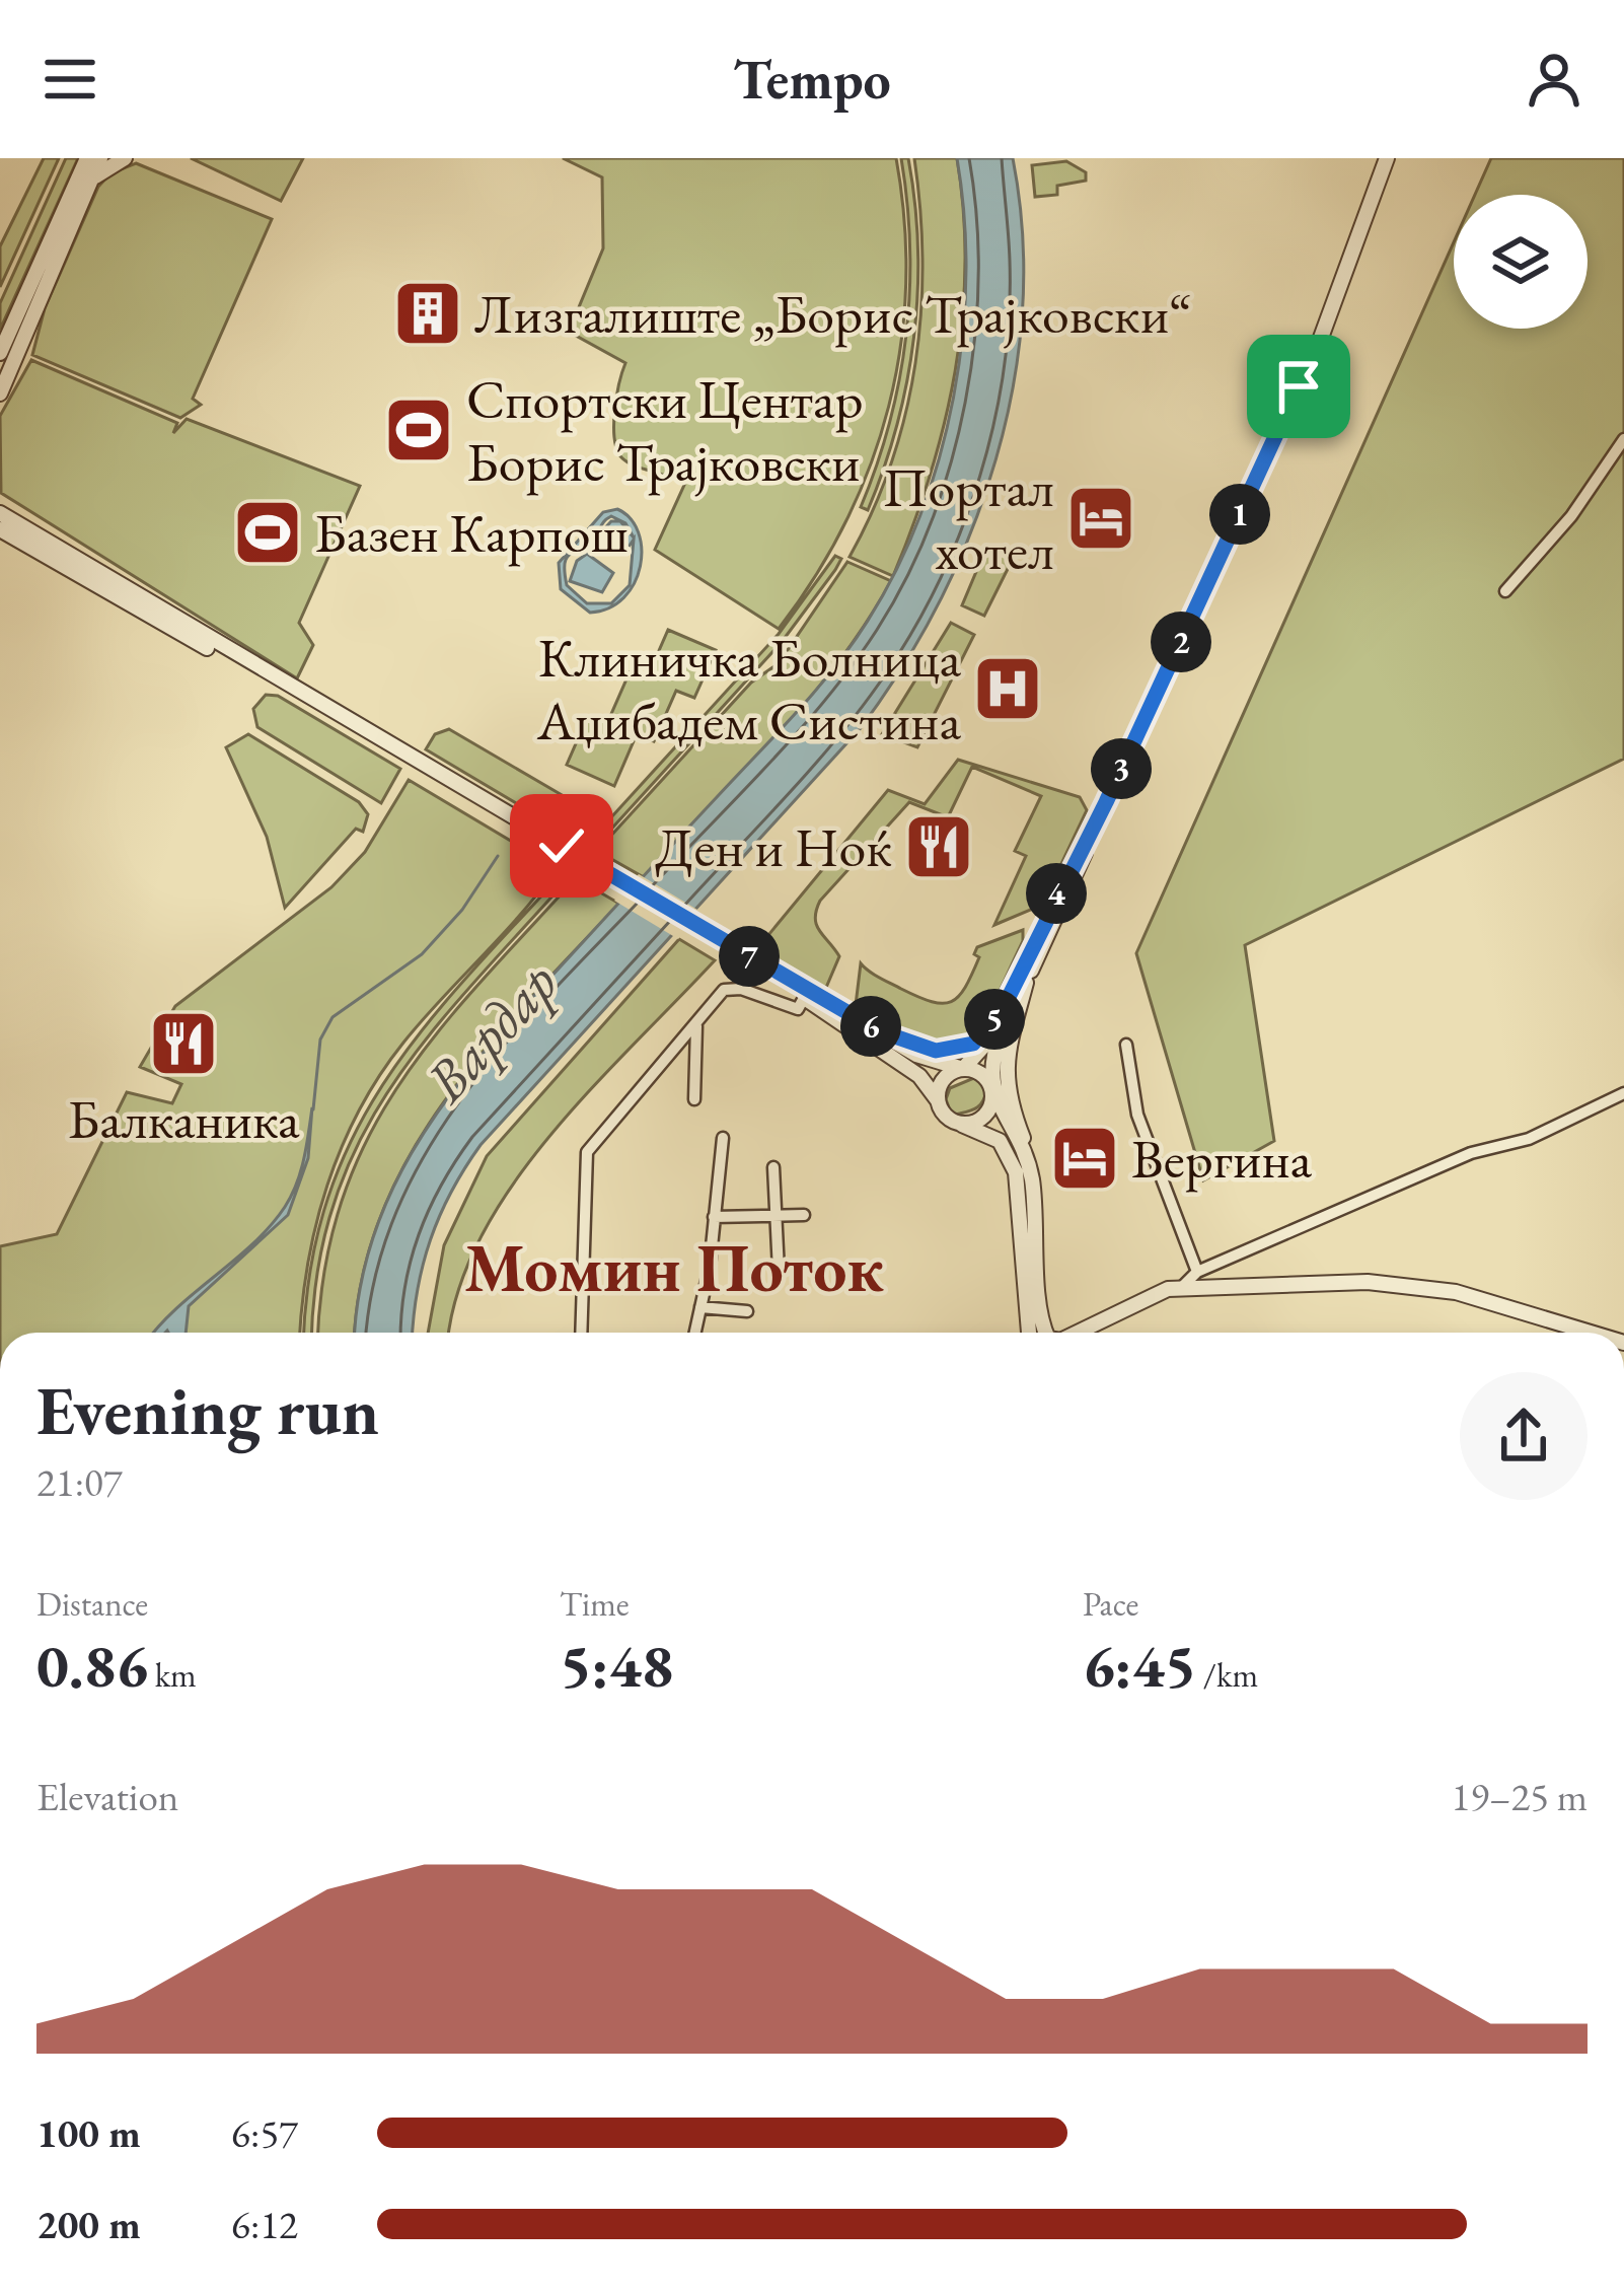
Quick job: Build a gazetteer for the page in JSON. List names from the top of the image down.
{
  "districts": ["Момин Поток"],
  "water": ["Вардар"],
  "places": {
    "building": ["Лизгалиште „Борис Трајковски“"],
    "sports": ["Спортски Центар Борис Трајковски", "Базен Карпош"],
    "hotel": ["Портал хотел", "Вергина"],
    "hospital": ["Клиничка Болница Аџибадем Систина"],
    "restaurant": ["Ден и Ноќ", "Балканика"]
  },
  "page": {
    "header": "Tempo",
    "pins": [
      "1",
      "2",
      "3",
      "4",
      "7",
      "5",
      "6"
    ],
    "heading": ["Evening run", "21:07"],
    "stats": [
      ["Distance", "0.86 km"],
      ["Time", "5:48"],
      ["Pace", "6:45 /km"]
    ],
    "chart": ["Elevation", "19–25 m"],
    "list": [
      {
        "name": "100 m",
        "note": "6:57"
      },
      {
        "name": "200 m",
        "note": "6:12"
      }
    ]
  }
}
